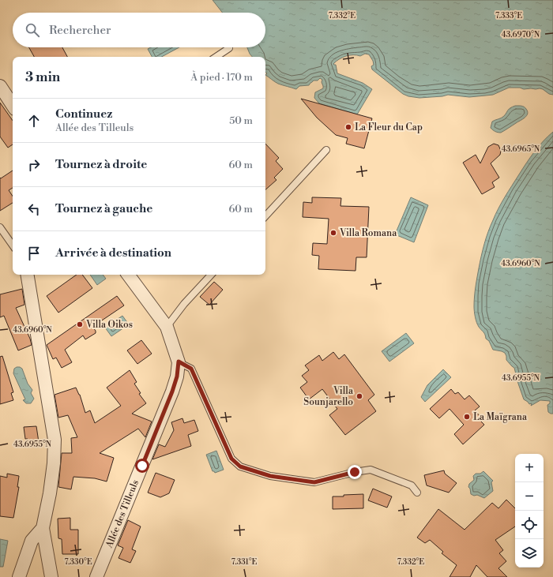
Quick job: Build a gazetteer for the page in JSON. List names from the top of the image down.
{
  "streets": {
    "street": ["Allée des Tilleuls"]
  },
  "places": [
    "La Fleur du Cap",
    "Villa Romana",
    "Villa Oikos",
    "Villa Sounjarello",
    "La Maïgrana"
  ],
  "page": {
    "search": "Rechercher",
    "heading": ["3 min", "À pied · 170 m"],
    "list": [
      ["Continuez", "Allée des Tilleuls", "50 m"],
      ["Tournez à droite", "60 m"],
      ["Tournez à gauche", "60 m"],
      "Arrivée à destination"
    ],
    "map_buttons": ["+", "−"]
  },
  "coordinates": [
    "7.332°E",
    "7.333°E",
    "43.6970°N",
    "43.6965°N",
    "43.6960°N",
    "43.6955°N",
    "7.330°E",
    "7.331°E"
  ]
}
